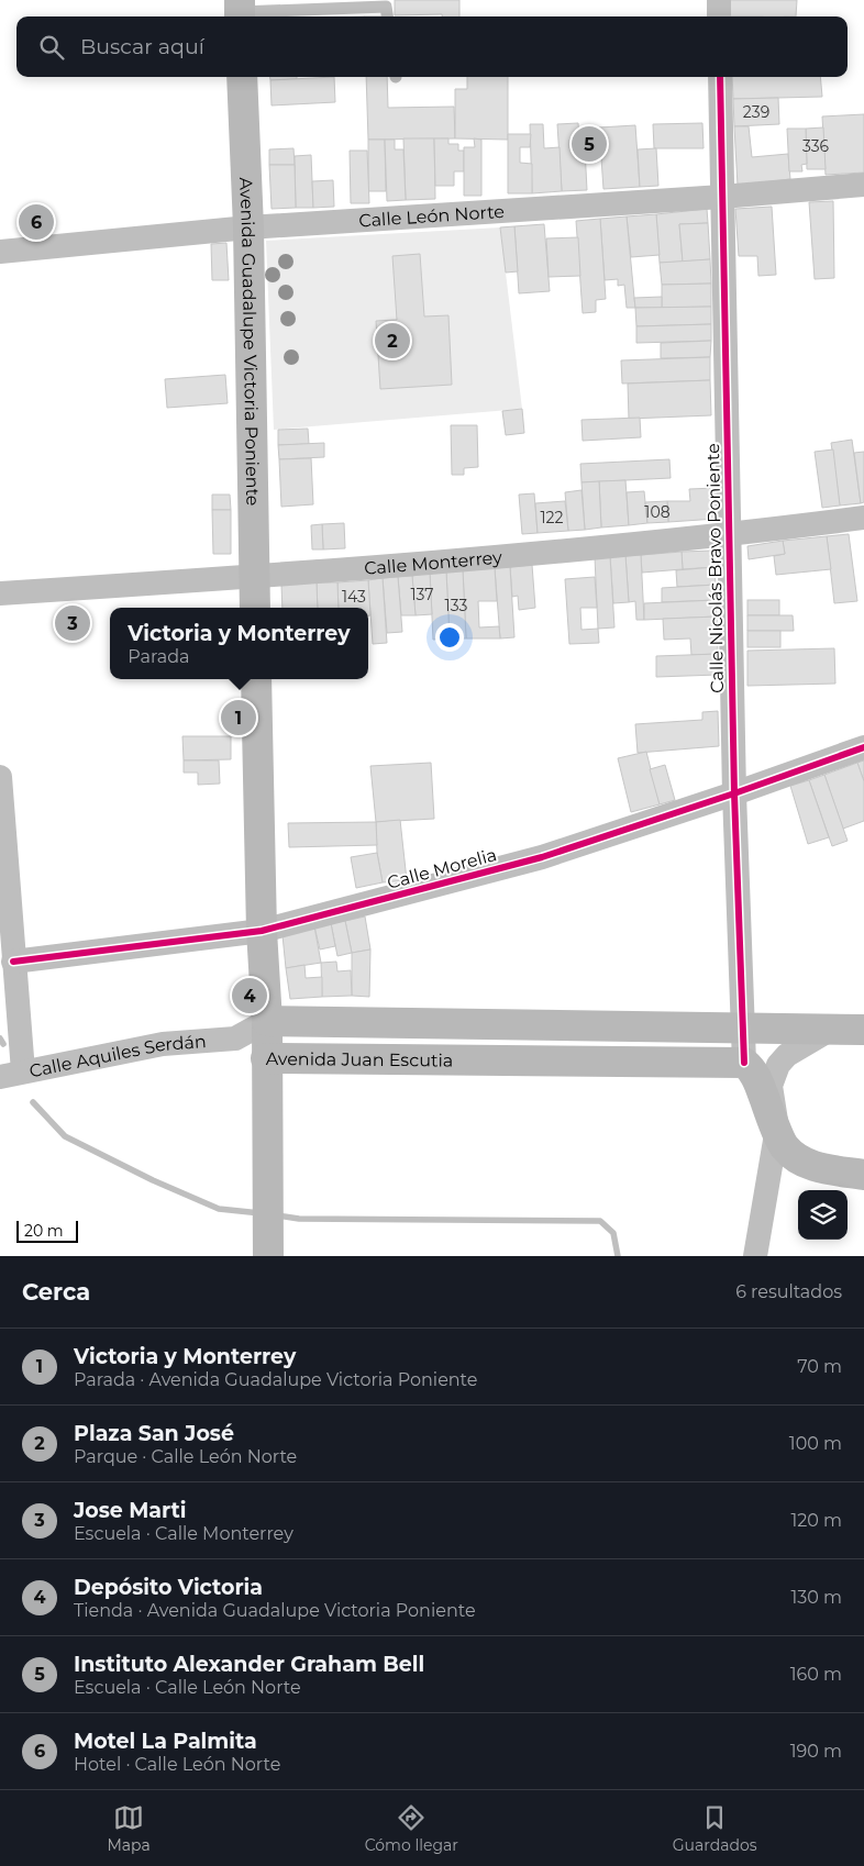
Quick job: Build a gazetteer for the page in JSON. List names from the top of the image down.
{
  "streets": {
    "main road": ["Avenida Guadalupe Victoria Poniente", "Avenida Juan Escutia"],
    "street": [
      "Calle León Norte",
      "Calle Monterrey",
      "Calle Nicolás Bravo Poniente",
      "Calle Morelia",
      "Calle Aquiles Serdán"
    ]
  },
  "crossings": [
    ["Calle León Norte", "Avenida Guadalupe Victoria Poniente"],
    ["Calle León Norte", "Calle Nicolás Bravo Poniente"],
    ["Avenida Guadalupe Victoria Poniente", "Calle Monterrey"],
    ["Calle Monterrey", "Calle Nicolás Bravo Poniente"],
    ["Calle Nicolás Bravo Poniente", "Calle Morelia"],
    ["Calle Nicolás Bravo Poniente", "Avenida Juan Escutia"],
    ["Calle Aquiles Serdán", "Avenida Juan Escutia"]
  ],
  "house_numbers": [
    "239",
    "336",
    "108",
    "122",
    "137",
    "143",
    "133"
  ],
  "scale_bar": "20 m",
  "page": {
    "search": "Buscar aquí",
    "pins": [
      "5",
      "6",
      "2",
      "3",
      "1",
      "4"
    ],
    "popup": ["Victoria y Monterrey", "Parada"],
    "scale": "20 m",
    "heading": ["Cerca", "6 resultados"],
    "list": [
      {
        "mark": "1",
        "name": "Victoria y Monterrey",
        "note": "Parada · Avenida Guadalupe Victoria Poniente",
        "value": "70 m"
      },
      {
        "mark": "2",
        "name": "Plaza San José",
        "note": "Parque · Calle León Norte",
        "value": "100 m"
      },
      {
        "mark": "3",
        "name": "Jose Marti",
        "note": "Escuela · Calle Monterrey",
        "value": "120 m"
      },
      {
        "mark": "4",
        "name": "Depósito Victoria",
        "note": "Tienda · Avenida Guadalupe Victoria Poniente",
        "value": "130 m"
      },
      {
        "mark": "5",
        "name": "Instituto Alexander Graham Bell",
        "note": "Escuela · Calle León Norte",
        "value": "160 m"
      },
      {
        "mark": "6",
        "name": "Motel La Palmita",
        "note": "Hotel · Calle León Norte",
        "value": "190 m"
      }
    ],
    "nav": ["Mapa", "Cómo llegar", "Guardados"]
  }
}
